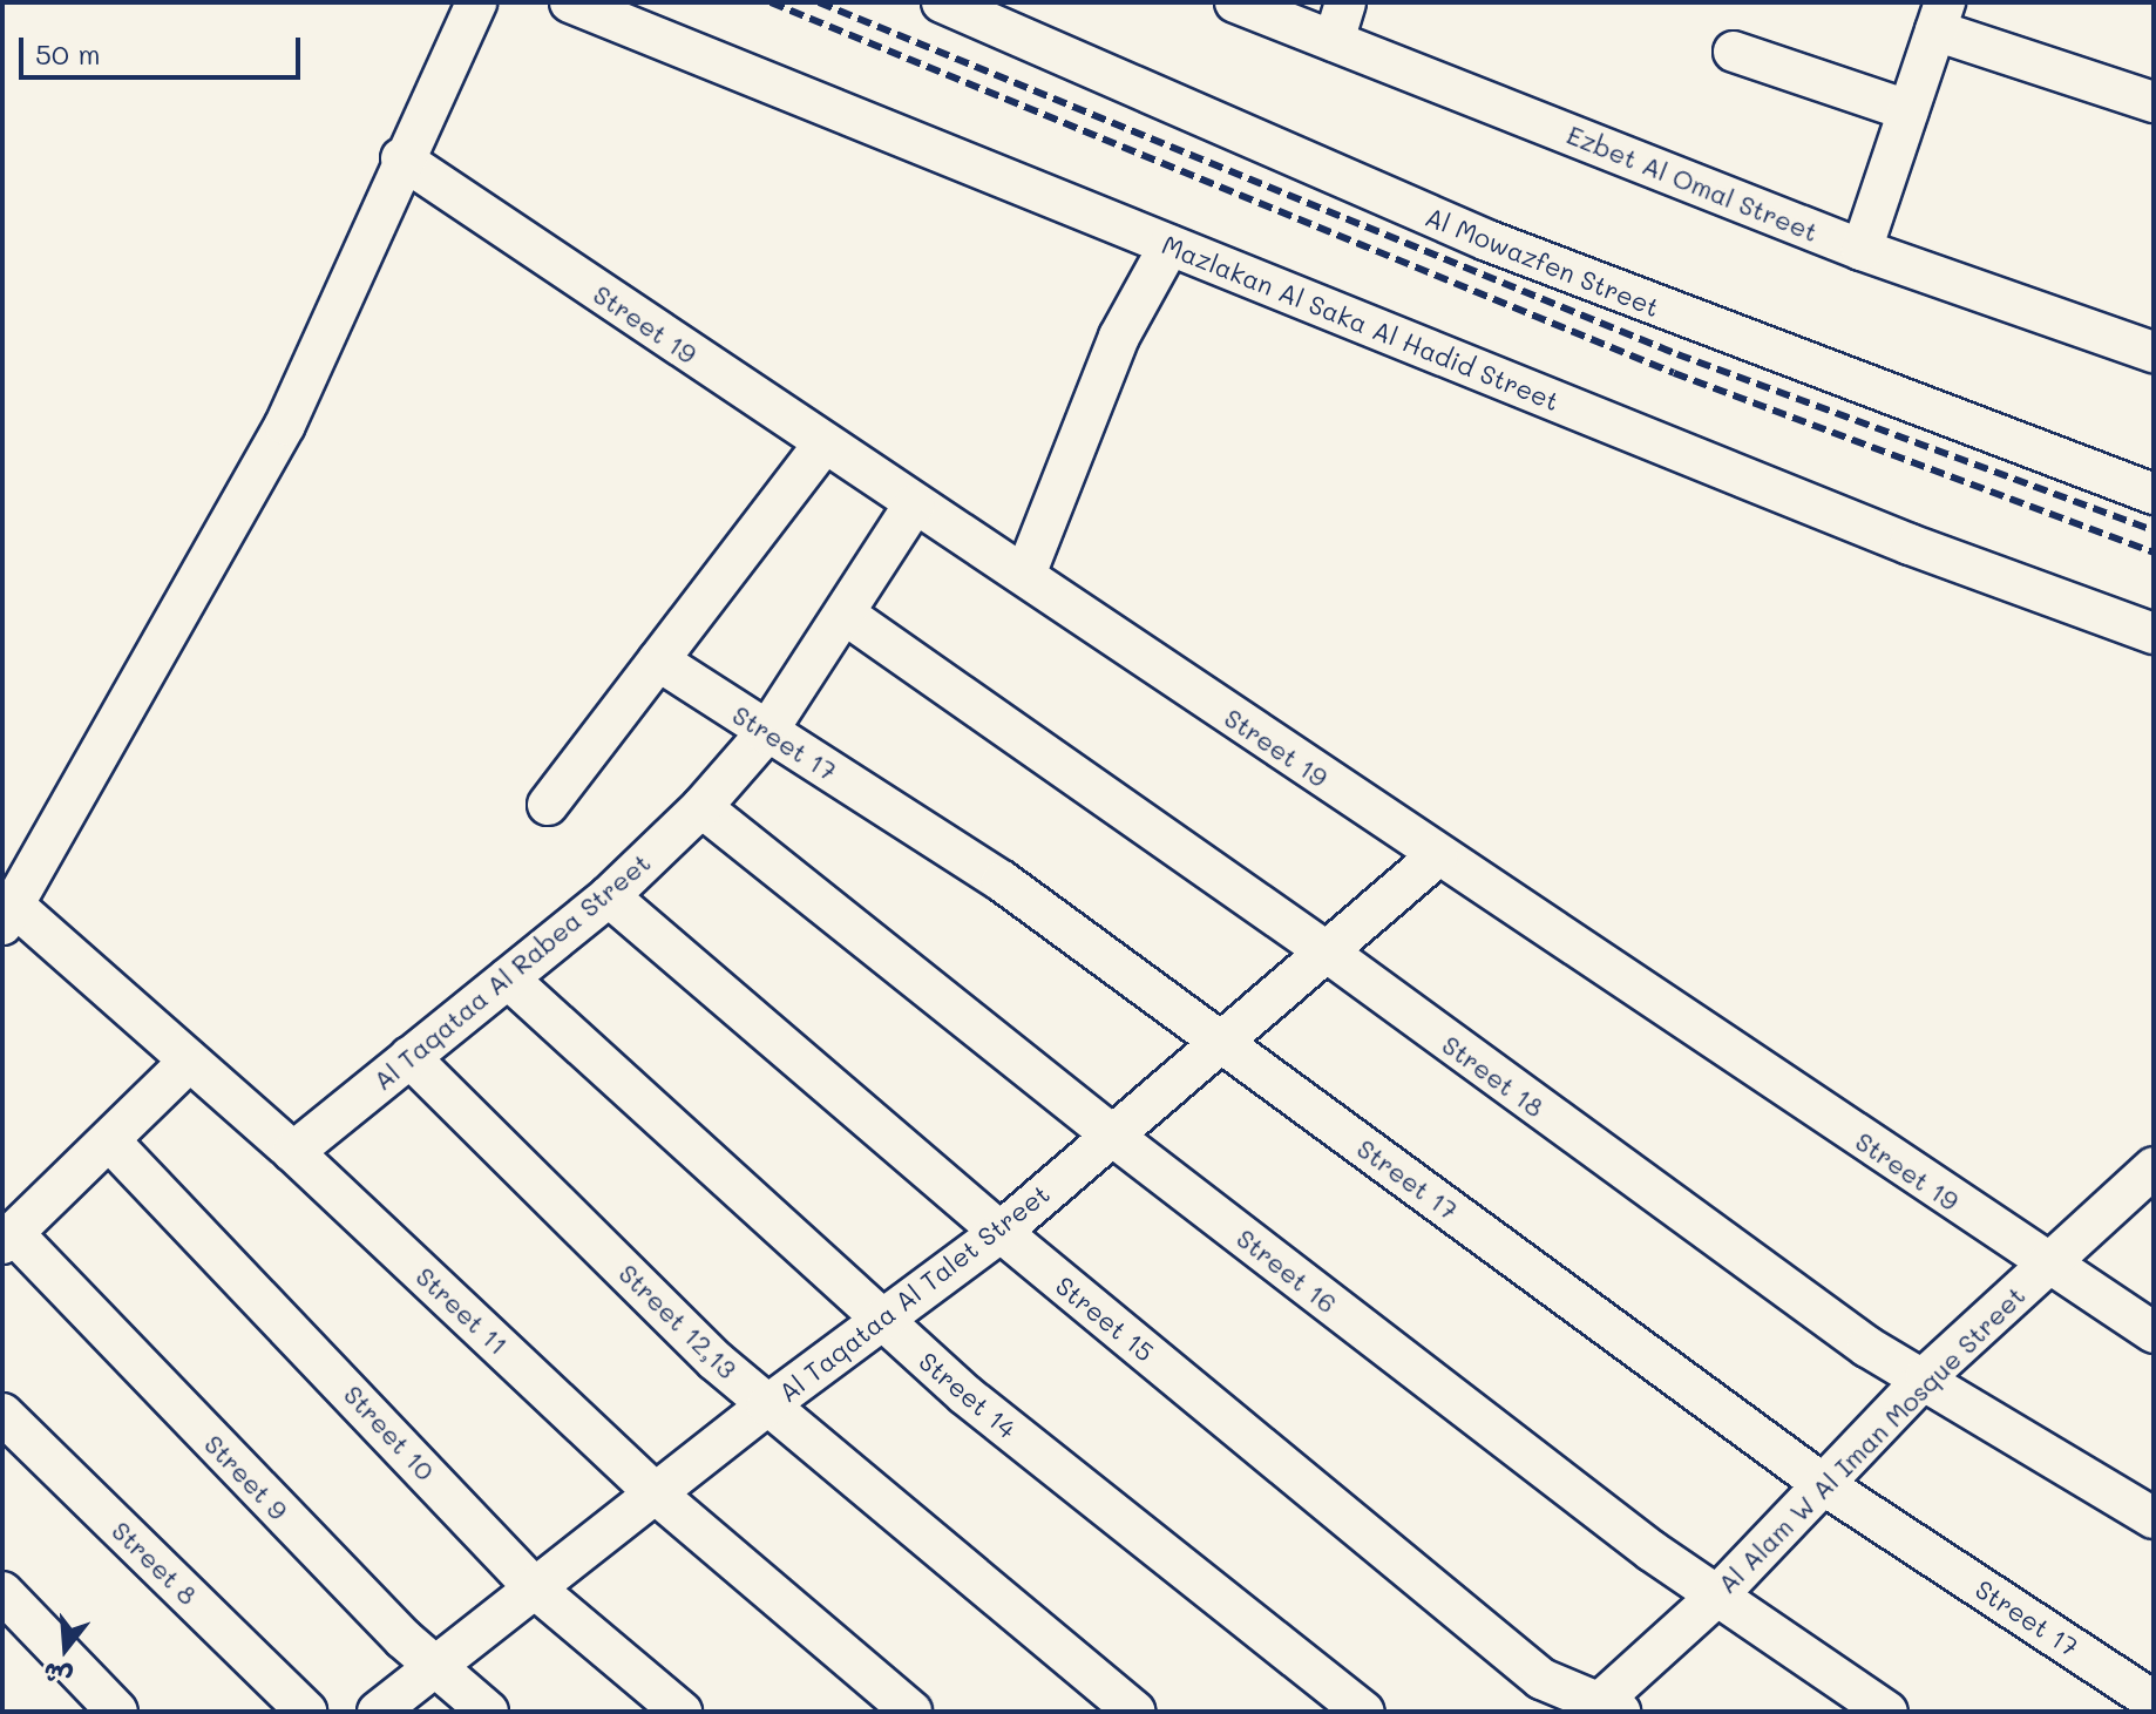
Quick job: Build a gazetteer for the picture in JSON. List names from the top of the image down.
{
  "streets": {
    "street": [
      "Ezbet Al Omal Street",
      "Al Mowazfen Street",
      "Mazlakan Al Saka Al Hadid Street",
      "Street 19",
      "Street 17",
      "Al Taqataa Al Rabea Street",
      "Street 18",
      "Street 16",
      "Al Taqataa Al Talet Street",
      "Street 11",
      "Street 15",
      "Street 12,13",
      "Street 14",
      "Street 10",
      "Al Alam W Al Iman Mosque Street",
      "Street 9",
      "Street 8"
    ]
  },
  "crossings": [
    ["Street 19", "Al Taqataa Al Rabea Street"],
    ["Street 19", "Al Taqataa Al Talet Street"],
    ["Street 19", "Al Alam W Al Iman Mosque Street"],
    ["Street 17", "Al Taqataa Al Rabea Street"],
    ["Street 17", "Al Taqataa Al Talet Street"],
    ["Street 17", "Al Alam W Al Iman Mosque Street"],
    ["Al Taqataa Al Rabea Street", "Street 18"],
    ["Al Taqataa Al Rabea Street", "Street 16"],
    ["Al Taqataa Al Rabea Street", "Street 11"],
    ["Al Taqataa Al Rabea Street", "Street 15"],
    ["Al Taqataa Al Rabea Street", "Street 12,13"],
    ["Al Taqataa Al Rabea Street", "Street 14"],
    ["Street 18", "Al Taqataa Al Talet Street"],
    ["Street 18", "Al Alam W Al Iman Mosque Street"],
    ["Street 16", "Al Taqataa Al Talet Street"],
    ["Street 16", "Al Alam W Al Iman Mosque Street"],
    ["Al Taqataa Al Talet Street", "Street 11"],
    ["Al Taqataa Al Talet Street", "Street 15"],
    ["Al Taqataa Al Talet Street", "Street 12,13"],
    ["Al Taqataa Al Talet Street", "Street 14"],
    ["Al Taqataa Al Talet Street", "Street 10"],
    ["Al Taqataa Al Talet Street", "Street 9"],
    ["Street 15", "Al Alam W Al Iman Mosque Street"]
  ],
  "scale_bar": "50 m",
  "north": "bottom"
}
